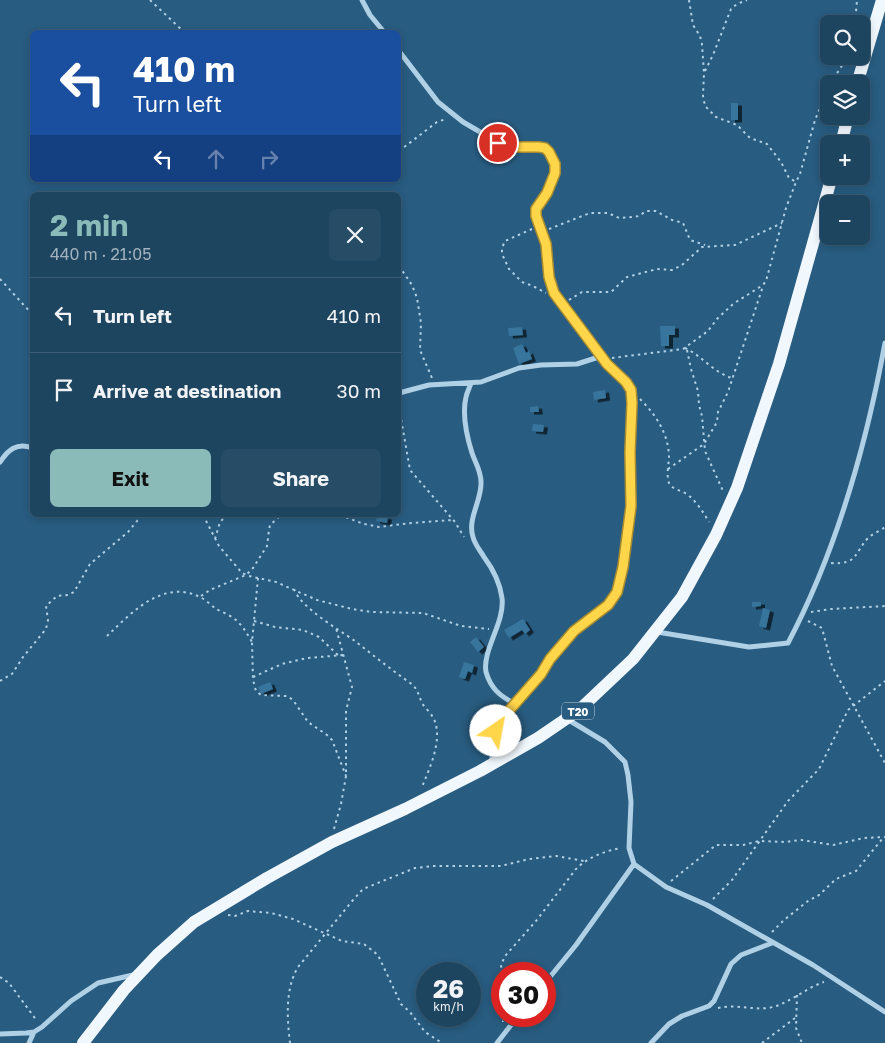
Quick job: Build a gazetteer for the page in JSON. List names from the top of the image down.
{
  "streets": {
    "main road": ["T20"]
  },
  "page": {
    "map_buttons": ["+", "−"],
    "turn": ["410 m", "Turn left"],
    "heading": ["2 min", "440 m · 21:05"],
    "list": [
      {
        "name": "Turn left",
        "value": "410 m"
      },
      {
        "name": "Arrive at destination",
        "value": "30 m"
      }
    ],
    "buttons": ["Exit", "Share"],
    "speed": "26 km/h",
    "limit": "30"
  }
}
